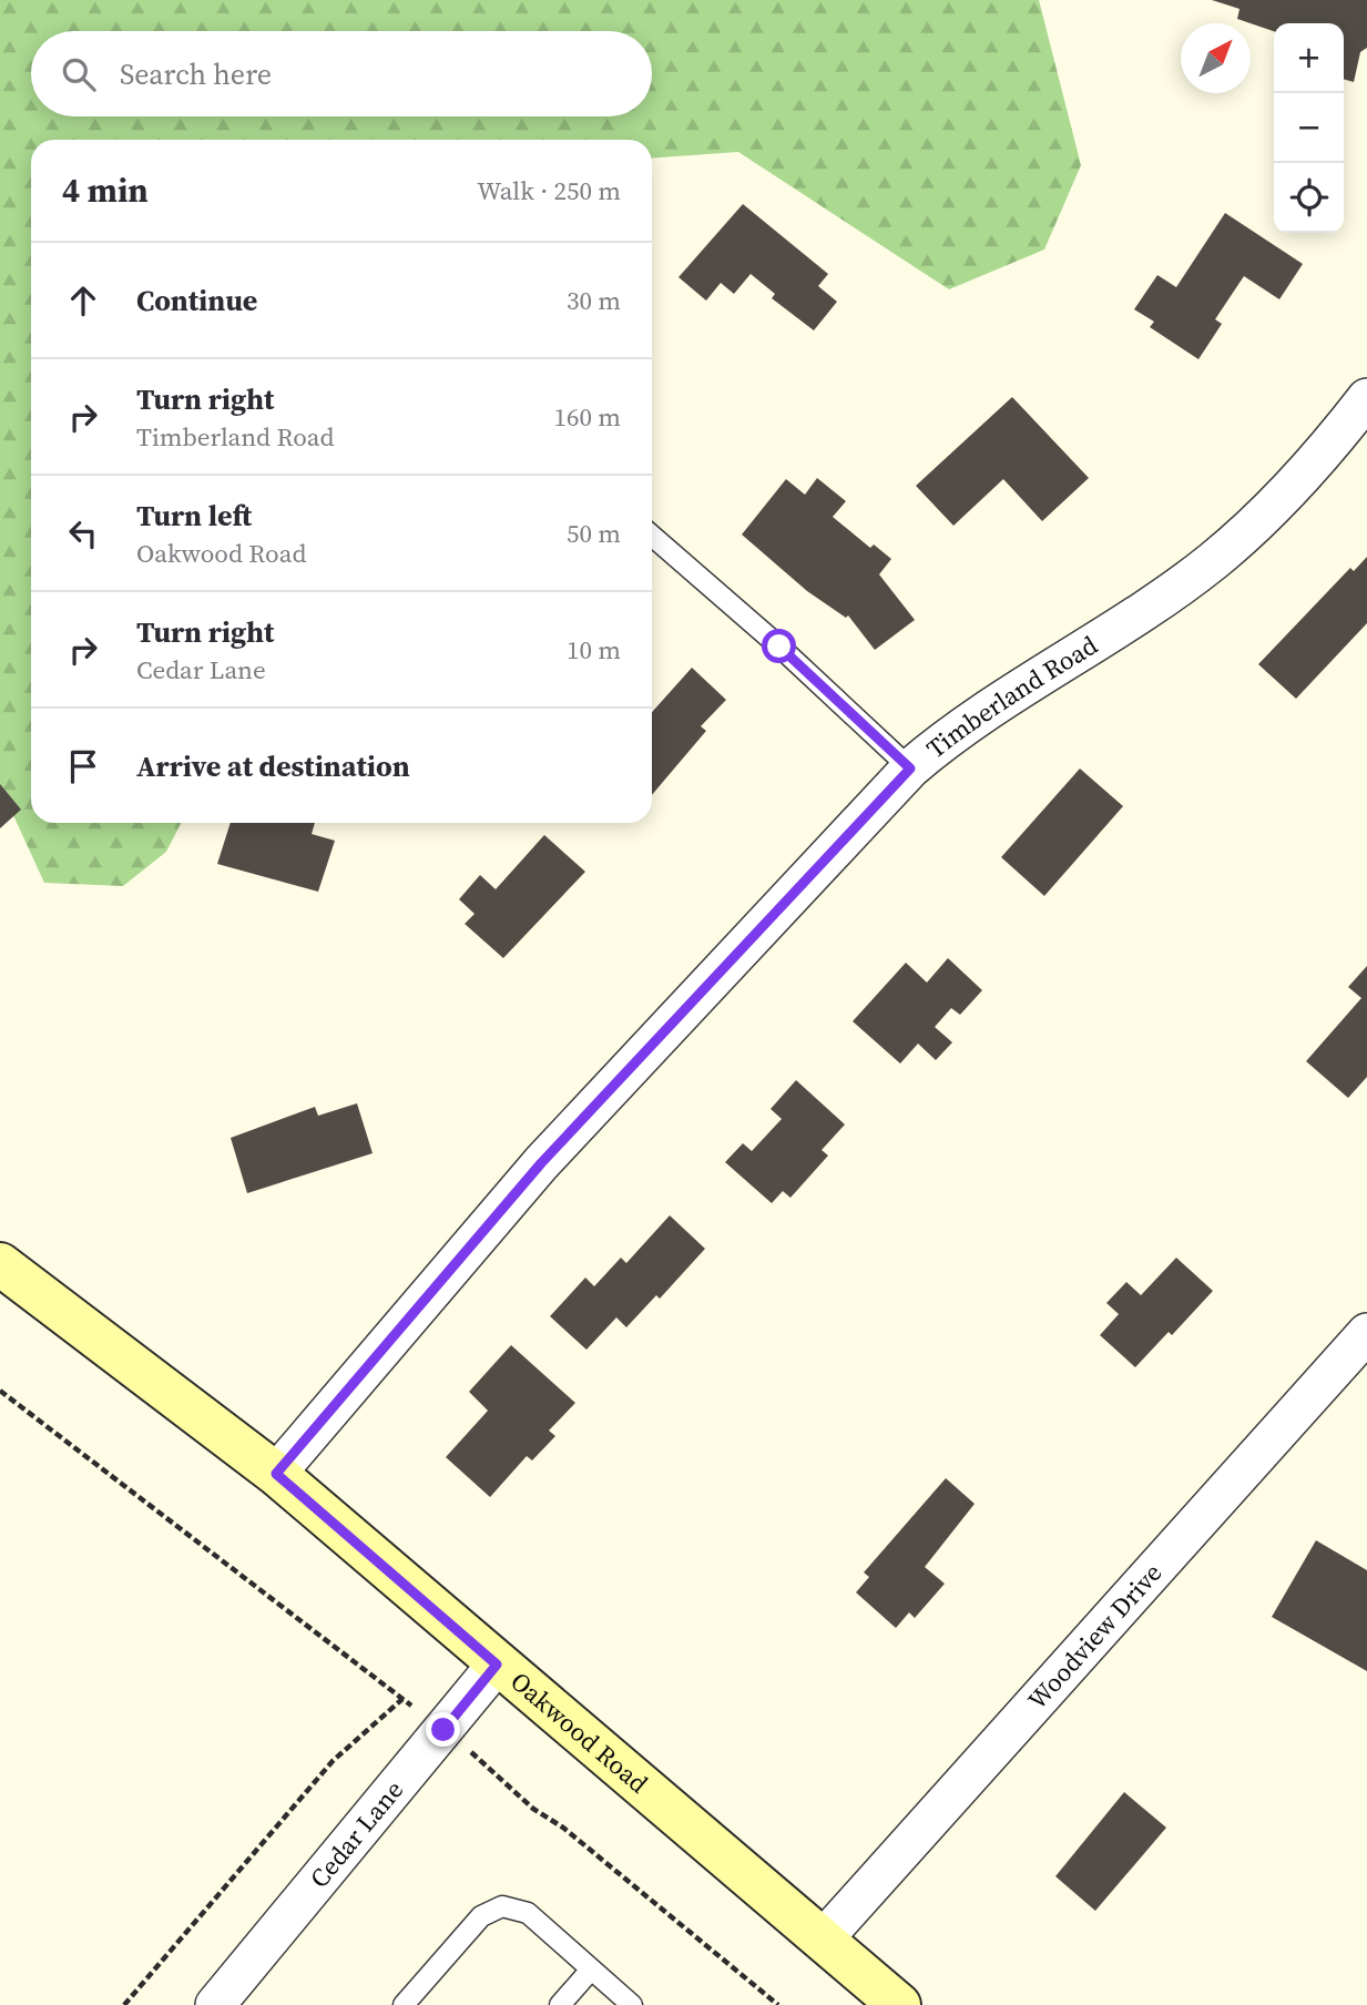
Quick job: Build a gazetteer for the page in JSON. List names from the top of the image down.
{
  "streets": {
    "street": [
      "Timberland Road",
      "Woodview Drive",
      "Oakwood Road",
      "Cedar Lane"
    ]
  },
  "crossings": [
    ["Timberland Road", "Oakwood Road"],
    ["Woodview Drive", "Oakwood Road"],
    ["Oakwood Road", "Cedar Lane"]
  ],
  "north": "top right",
  "page": {
    "map_buttons": ["+", "−"],
    "search": "Search here",
    "heading": ["4 min", "Walk · 250 m"],
    "list": [
      ["Continue", "30 m"],
      ["Turn right", "Timberland Road", "160 m"],
      ["Turn left", "Oakwood Road", "50 m"],
      ["Turn right", "Cedar Lane", "10 m"],
      "Arrive at destination"
    ]
  }
}
